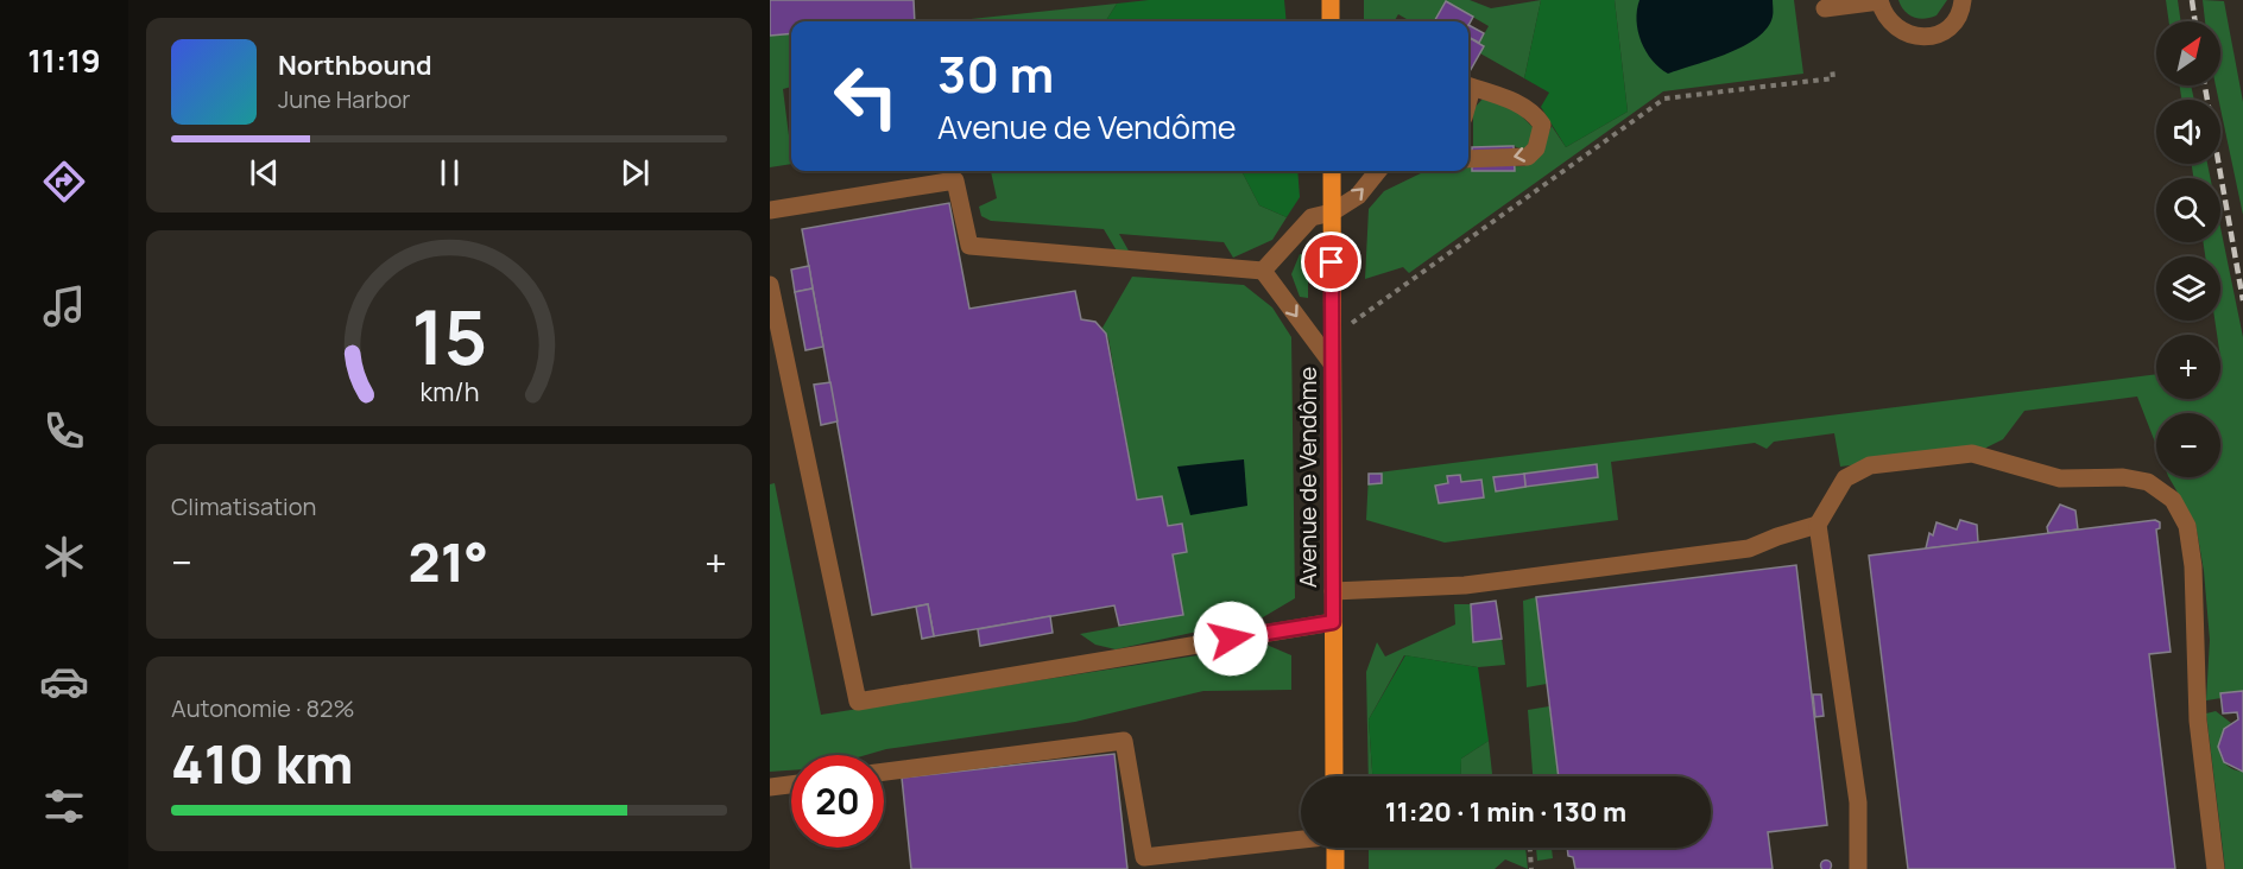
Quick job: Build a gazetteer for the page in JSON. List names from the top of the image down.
{
  "streets": {
    "main road": ["Avenue de Vendôme"]
  },
  "north": "top right",
  "page": {
    "tabs": "11:19",
    "map_buttons": ["+", "−"],
    "turn": ["30 m", "Avenue de Vendôme"],
    "song": ["Northbound", "June Harbor"],
    "tile": [
      "Climatisation",
      ["Autonomie · 82%", "410 km"]
    ],
    "heat": ["−", "21°", "+"],
    "limit": "20",
    "trip": "11:20 · 1 min · 130 m",
    "gauge": ["15", "km/h"]
  }
}
